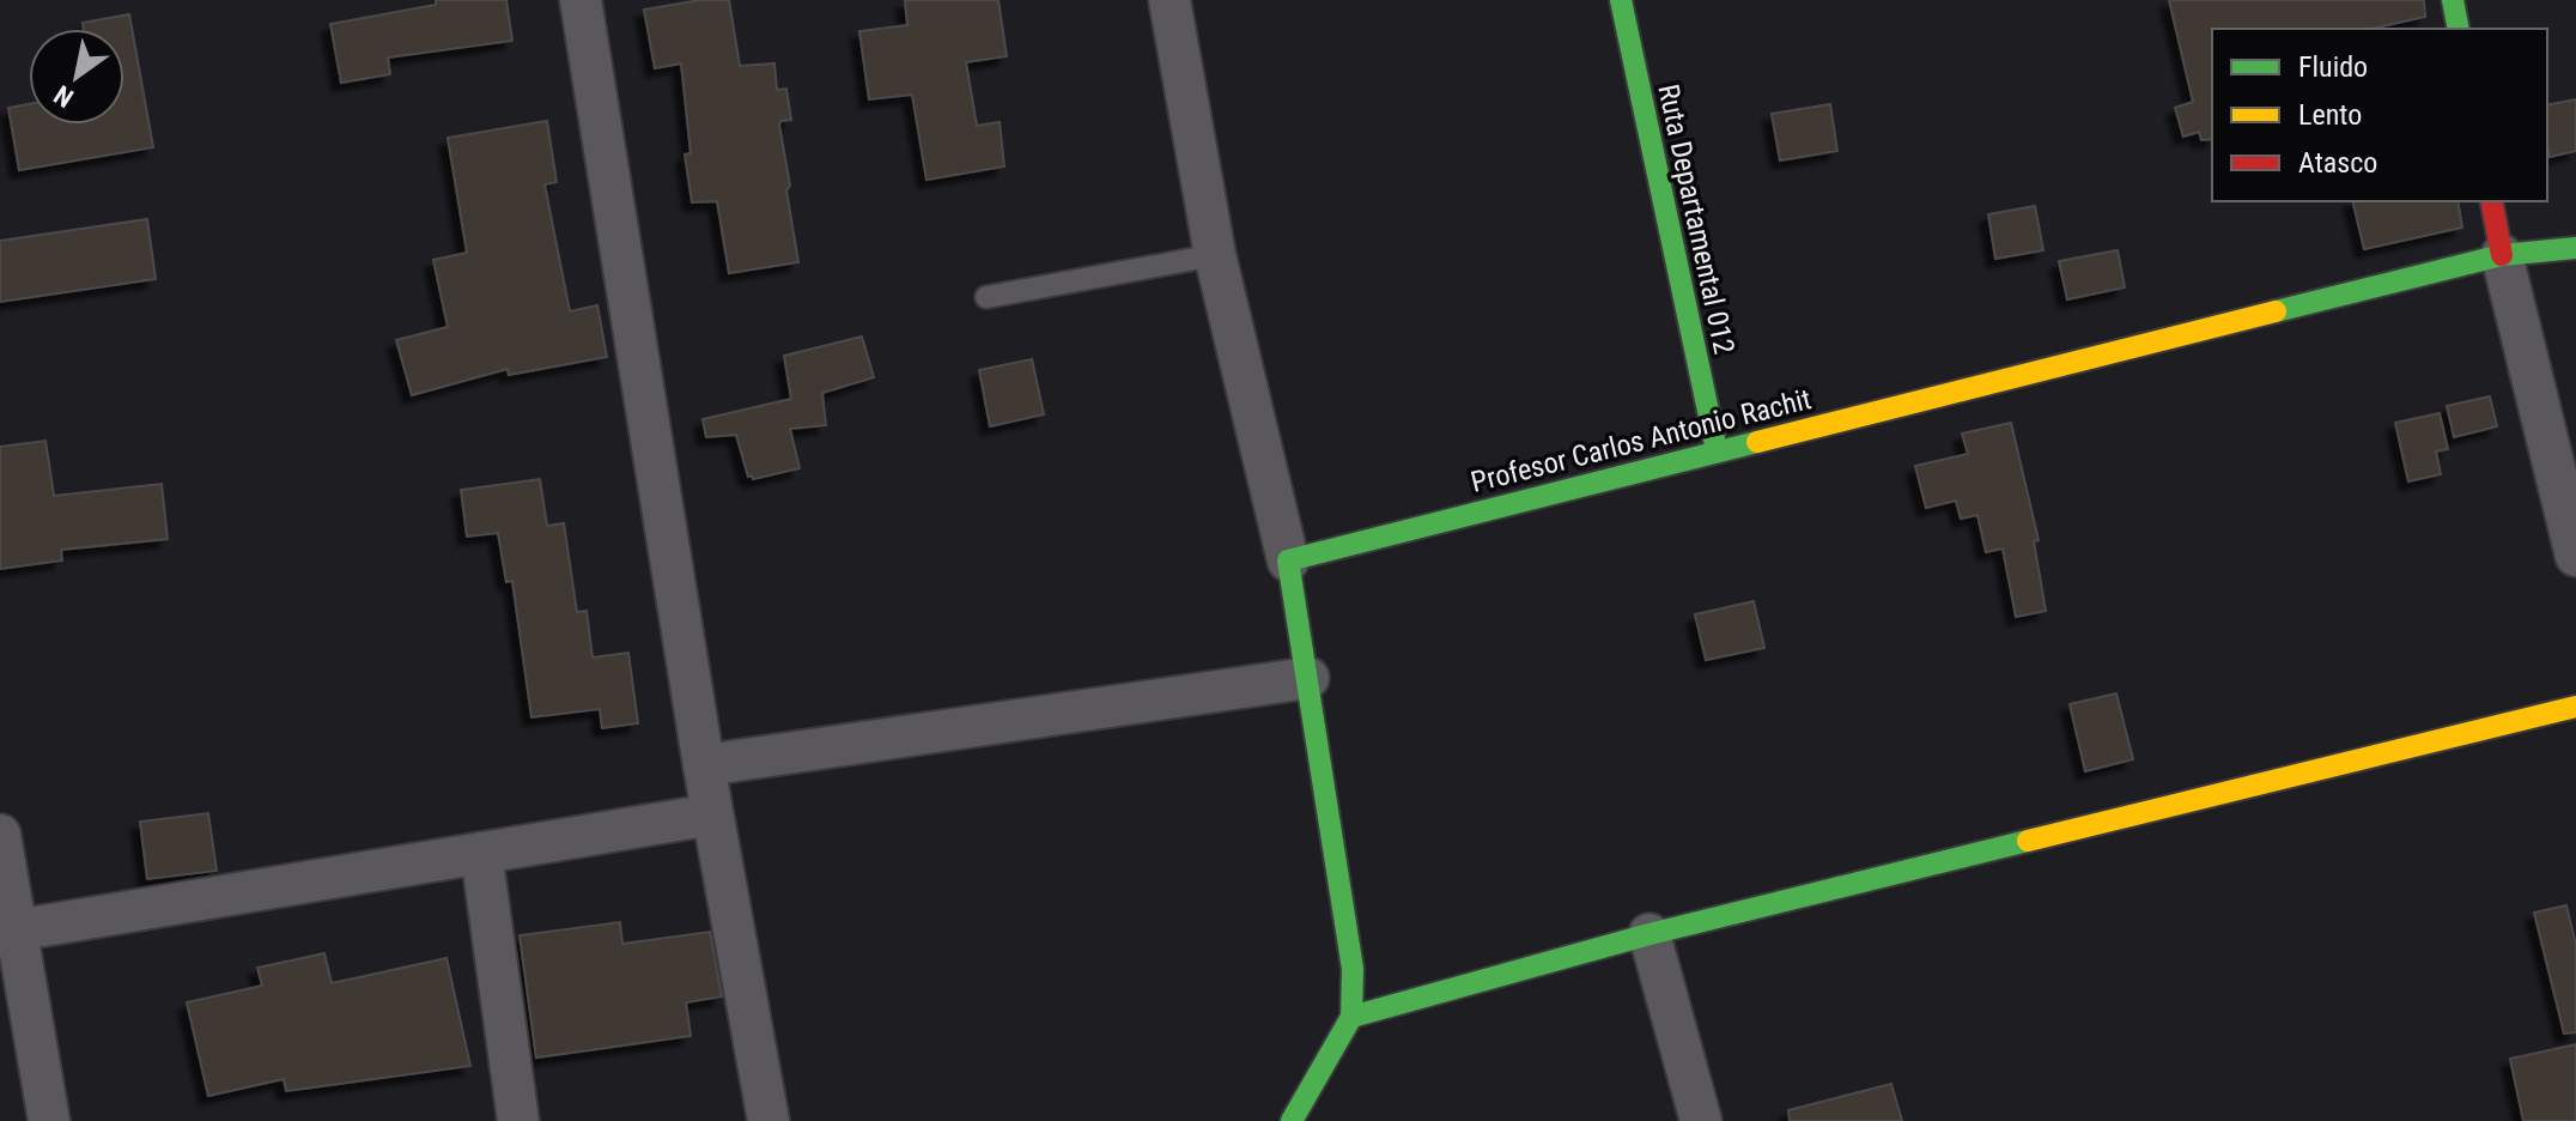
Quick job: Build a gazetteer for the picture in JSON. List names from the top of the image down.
{
  "streets": {
    "street": ["Ruta Departamental 012", "Profesor Carlos Antonio Rachit"]
  },
  "crossings": [
    ["Ruta Departamental 012", "Profesor Carlos Antonio Rachit"]
  ],
  "legend": ["Fluido", "Lento", "Atasco"],
  "north": "bottom left"
}
